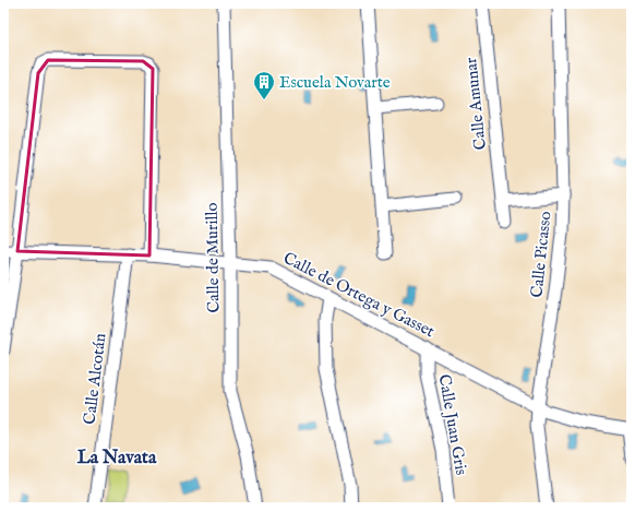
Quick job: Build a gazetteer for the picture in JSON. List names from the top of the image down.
{
  "streets": {
    "street": [
      "Calle Amunar",
      "Calle Picasso",
      "Calle de Murillo",
      "Calle de Ortega y Gasset",
      "Calle Alcotán",
      "Calle Juan Gris"
    ]
  },
  "crossings": [
    ["Calle Picasso", "Calle de Ortega y Gasset"],
    ["Calle de Murillo", "Calle de Ortega y Gasset"],
    ["Calle de Ortega y Gasset", "Calle Alcotán"],
    ["Calle de Ortega y Gasset", "Calle Juan Gris"]
  ],
  "districts": ["La Navata"],
  "places": {
    "building": ["Escuela Novarte"]
  }
}
